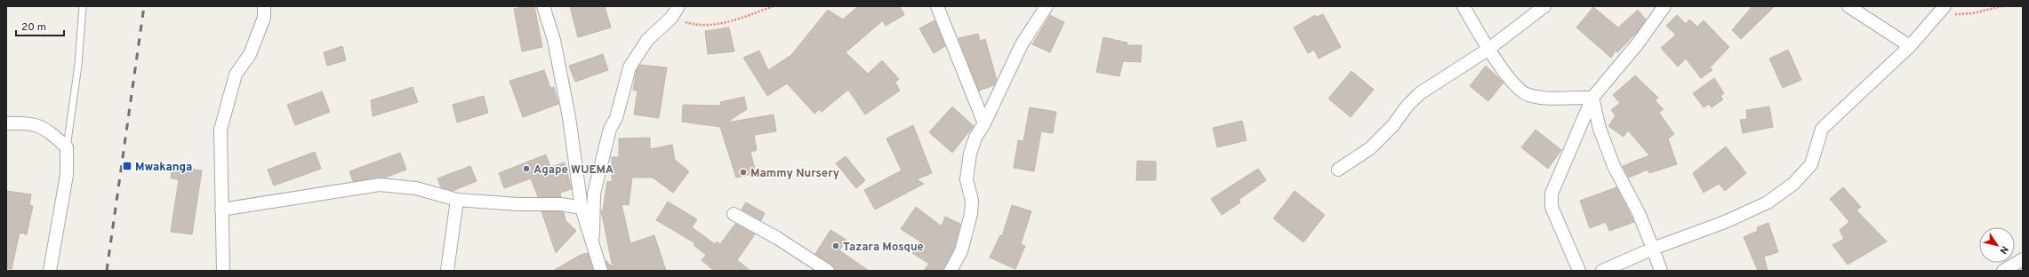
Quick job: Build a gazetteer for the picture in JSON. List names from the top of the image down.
{
  "places": {
    "transit": ["Mwakanga"],
    "other": ["Agape WUEMA", "Mammy Nursery", "Tazara Mosque"]
  },
  "scale_bar": "20 m",
  "north": "bottom right"
}
